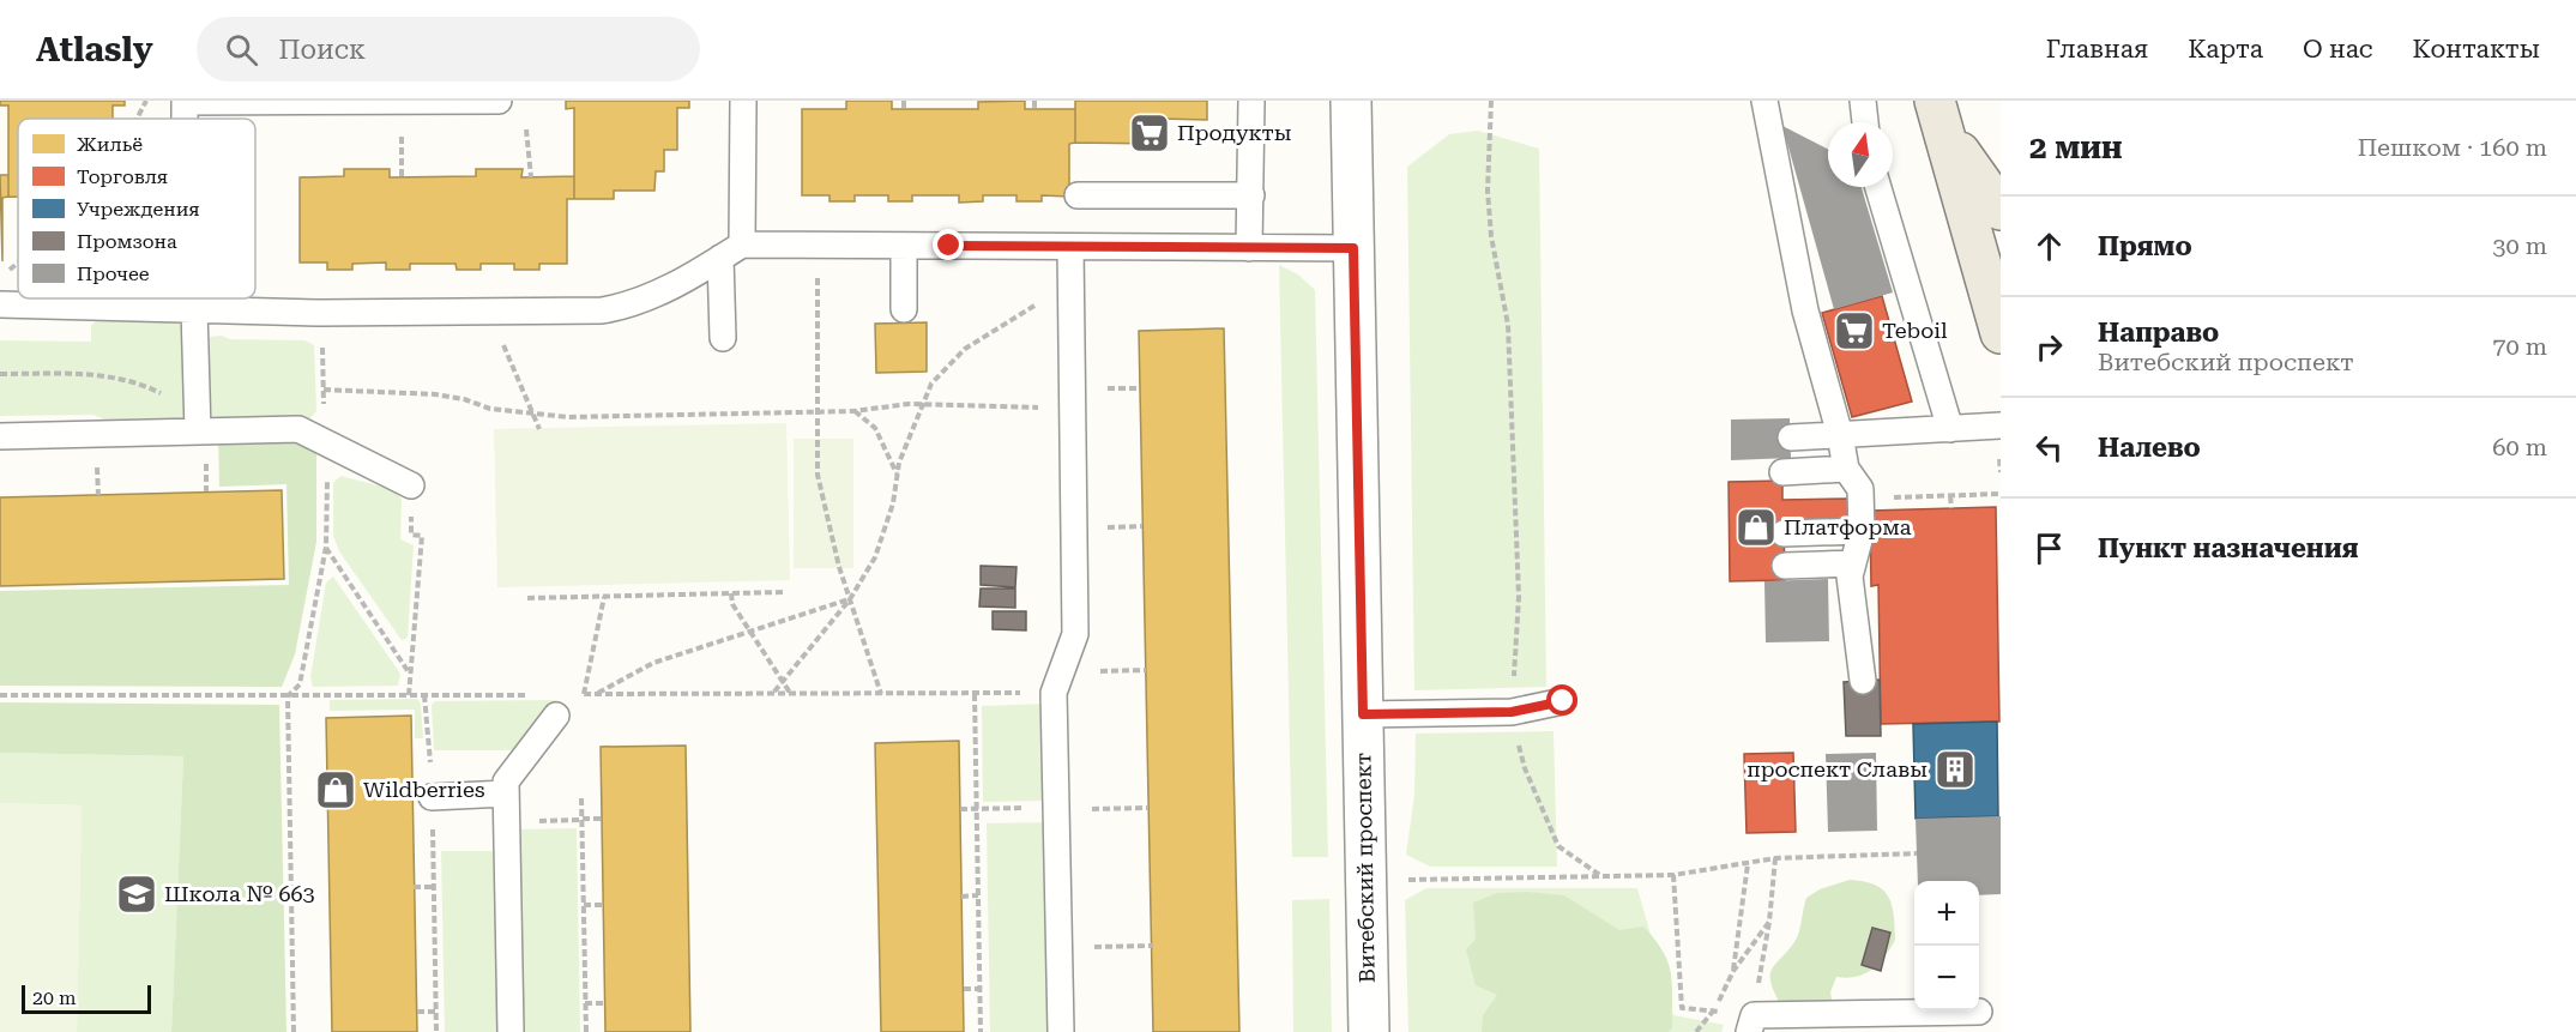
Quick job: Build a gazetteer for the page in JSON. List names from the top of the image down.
{
  "streets": {
    "street": ["Витебский проспект"]
  },
  "places": {
    "supermarket": ["Продукты", "Teboil"],
    "shop": ["Платформа", "Wildberries"],
    "building": ["проспект Славы"],
    "school or university": ["Школа № 663"]
  },
  "legend": [
    "Жильё",
    "Торговля",
    "Учреждения",
    "Промзона",
    "Прочее"
  ],
  "scale_bar": "20 m",
  "north": "top",
  "page": {
    "header": "Atlasly",
    "search": "Поиск",
    "nav": [
      "Главная",
      "Карта",
      "О нас",
      "Контакты"
    ],
    "heading": ["2 мин", "Пешком · 160 m"],
    "list": [
      ["Прямо", "30 m"],
      ["Направо", "Витебский проспект", "70 m"],
      ["Налево", "60 m"],
      "Пункт назначения"
    ],
    "map_buttons": ["+", "−"],
    "scale": "20 m"
  }
}
